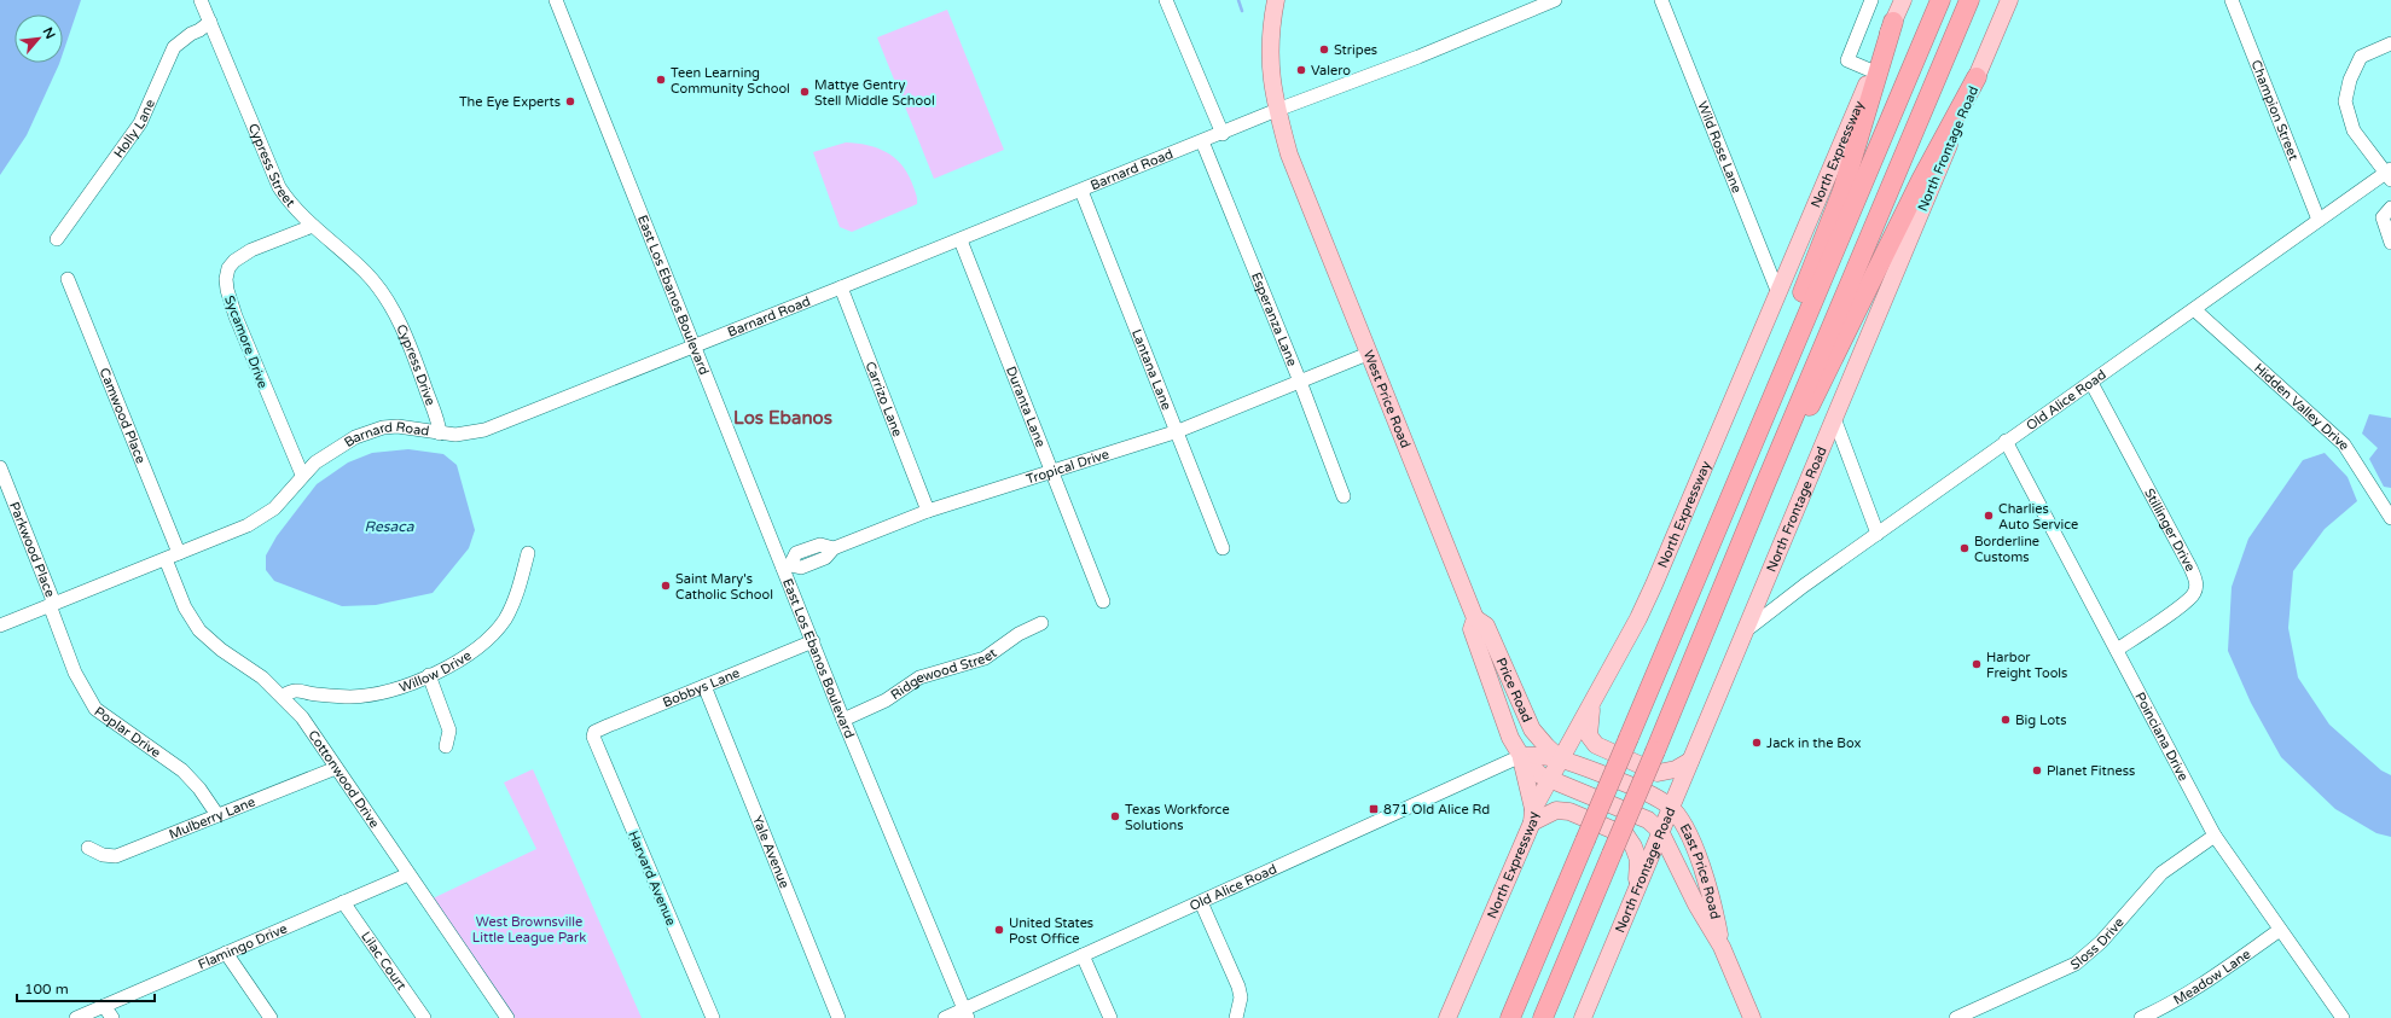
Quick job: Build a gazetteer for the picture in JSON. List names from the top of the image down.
{
  "streets": {
    "main road": [
      "North Frontage Road",
      "North Expressway",
      "West Price Road",
      "Price Road",
      "East Price Road"
    ],
    "street": [
      "Champion Street",
      "Holly Lane",
      "Wild Rose Lane",
      "Cypress Street",
      "Barnard Road",
      "East Los Ebanos Boulevard",
      "Esperanza Lane",
      "Sycamore Drive",
      "Cypress Drive",
      "Lantana Lane",
      "Carrizo Lane",
      "Old Alice Road",
      "Duranta Lane",
      "Hidden Valley Drive",
      "Camwood Place",
      "Tropical Drive",
      "Stillinger Drive",
      "Parkwood Place",
      "Willow Drive",
      "Ridgewood Street",
      "Bobbys Lane",
      "Poplar Drive",
      "Poinciana Drive",
      "Cottonwood Drive",
      "Mulberry Lane",
      "Yale Avenue",
      "Harvard Avenue",
      "Sloss Drive",
      "Flamingo Drive",
      "Lilac Court",
      "Meadow Lane"
    ]
  },
  "crossings": [
    ["Champion Street", "Old Alice Road"],
    ["Holly Lane", "Cypress Street"],
    ["Wild Rose Lane", "North Expressway"],
    ["North Frontage Road", "Old Alice Road"],
    ["North Frontage Road", "East Price Road"],
    ["North Expressway", "West Price Road"],
    ["North Expressway", "Price Road"],
    ["North Expressway", "East Price Road"],
    ["Cypress Street", "Sycamore Drive"],
    ["Cypress Street", "Cypress Drive"],
    ["Barnard Road", "East Los Ebanos Boulevard"],
    ["Barnard Road", "Esperanza Lane"],
    ["Barnard Road", "Sycamore Drive"],
    ["Barnard Road", "Cypress Drive"],
    ["Barnard Road", "Lantana Lane"],
    ["Barnard Road", "Carrizo Lane"],
    ["Barnard Road", "West Price Road"],
    ["Barnard Road", "Duranta Lane"],
    ["Barnard Road", "Camwood Place"],
    ["Barnard Road", "Parkwood Place"],
    ["Barnard Road", "Poplar Drive"],
    ["Barnard Road", "Cottonwood Drive"],
    ["East Los Ebanos Boulevard", "Old Alice Road"],
    ["East Los Ebanos Boulevard", "Tropical Drive"],
    ["East Los Ebanos Boulevard", "Ridgewood Street"],
    ["East Los Ebanos Boulevard", "Bobbys Lane"],
    ["Esperanza Lane", "Tropical Drive"],
    ["Lantana Lane", "Tropical Drive"],
    ["Carrizo Lane", "Tropical Drive"],
    ["West Price Road", "Old Alice Road"],
    ["West Price Road", "Tropical Drive"],
    ["West Price Road", "Price Road"],
    ["West Price Road", "East Price Road"],
    ["Old Alice Road", "Hidden Valley Drive"],
    ["Old Alice Road", "Stillinger Drive"],
    ["Old Alice Road", "Poinciana Drive"],
    ["Duranta Lane", "Tropical Drive"],
    ["Stillinger Drive", "Poinciana Drive"],
    ["Parkwood Place", "Poplar Drive"],
    ["Willow Drive", "Cottonwood Drive"],
    ["Bobbys Lane", "Yale Avenue"],
    ["Bobbys Lane", "Harvard Avenue"],
    ["Price Road", "East Price Road"],
    ["Poplar Drive", "Mulberry Lane"],
    ["Poinciana Drive", "Sloss Drive"],
    ["Poinciana Drive", "Meadow Lane"],
    ["Cottonwood Drive", "Mulberry Lane"],
    ["Cottonwood Drive", "Flamingo Drive"],
    ["Flamingo Drive", "Lilac Court"]
  ],
  "districts": ["Los Ebanos"],
  "water": ["Resaca"],
  "parks": ["West Brownsville Little League Park"],
  "places": {
    "other": [
      "Stripes",
      "Valero",
      "Teen Learning Community School",
      "Mattye Gentry Stell Middle School",
      "The Eye Experts",
      "Charlies Auto Service",
      "Borderline Customs",
      "Saint Mary's Catholic School",
      "Harbor Freight Tools",
      "Big Lots",
      "Jack in the Box",
      "Planet Fitness",
      "Texas Workforce Solutions",
      "United States Post Office"
    ],
    "transit": ["871 Old Alice Rd"]
  },
  "scale_bar": "100 m",
  "north": "top right"
}
